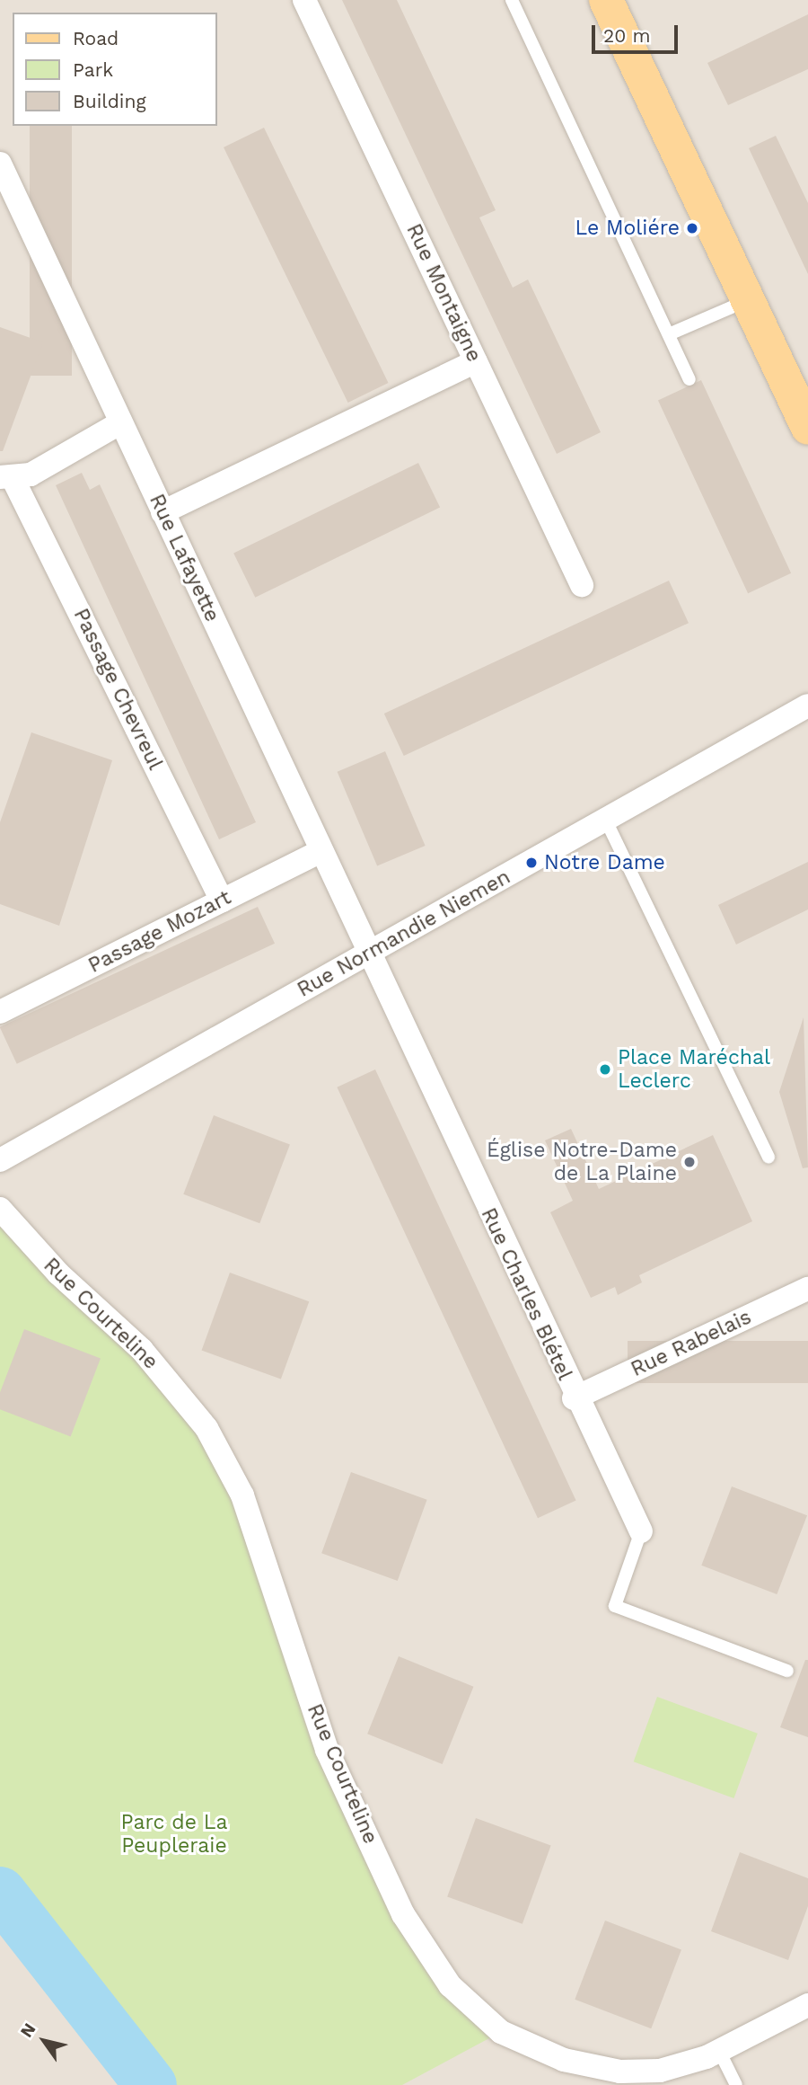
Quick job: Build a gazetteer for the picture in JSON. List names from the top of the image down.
{
  "streets": {
    "street": [
      "Rue Montaigne",
      "Rue Lafayette",
      "Passage Chevreul",
      "Passage Mozart",
      "Rue Normandie Niemen",
      "Rue Charles Blétel",
      "Rue Courteline",
      "Rue Rabelais"
    ]
  },
  "crossings": [
    ["Rue Lafayette", "Passage Mozart"],
    ["Rue Lafayette", "Rue Normandie Niemen"],
    ["Rue Lafayette", "Rue Charles Blétel"],
    ["Passage Chevreul", "Passage Mozart"],
    ["Rue Normandie Niemen", "Rue Charles Blétel"],
    ["Rue Charles Blétel", "Rue Rabelais"]
  ],
  "parks": ["Parc de La Peupleraie"],
  "places": [
    "Le Moliére",
    "Notre Dame",
    "Place Maréchal Leclerc",
    "Église Notre-Dame de La Plaine"
  ],
  "legend": ["Road", "Park", "Building"],
  "scale_bar": "20 m",
  "north": "top left"
}
